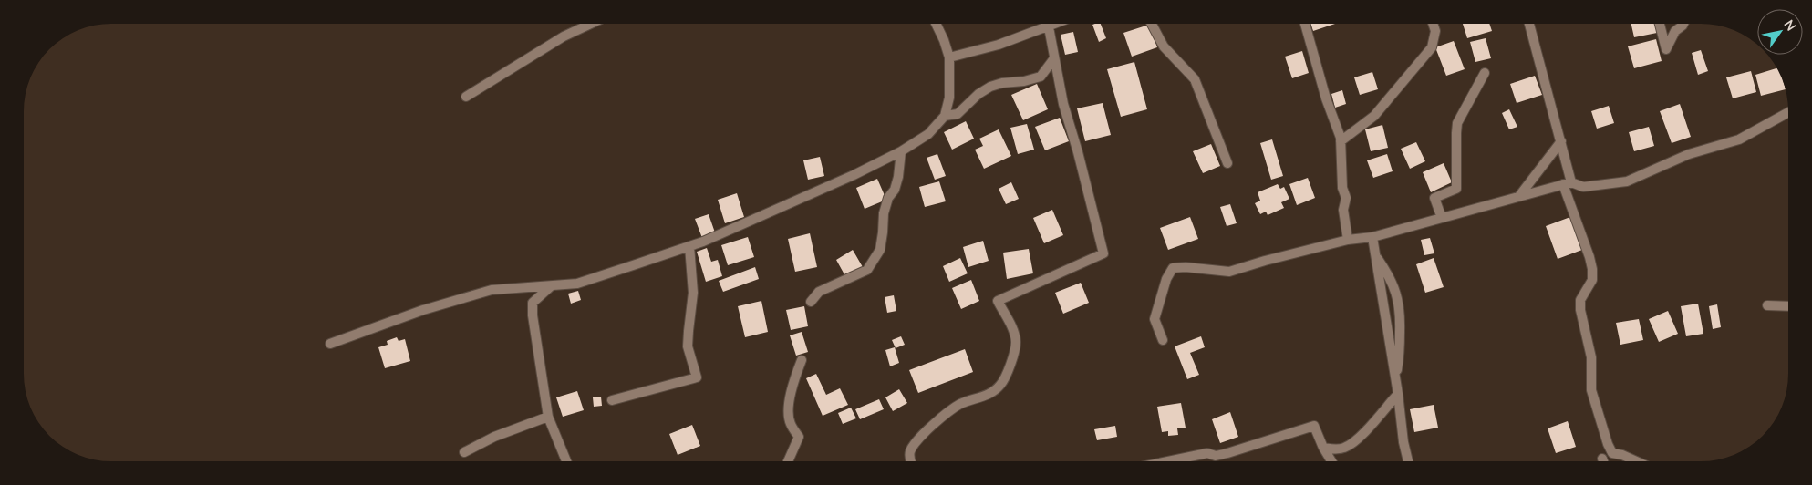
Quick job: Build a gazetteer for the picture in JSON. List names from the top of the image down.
{
  "north": "top right"
}
